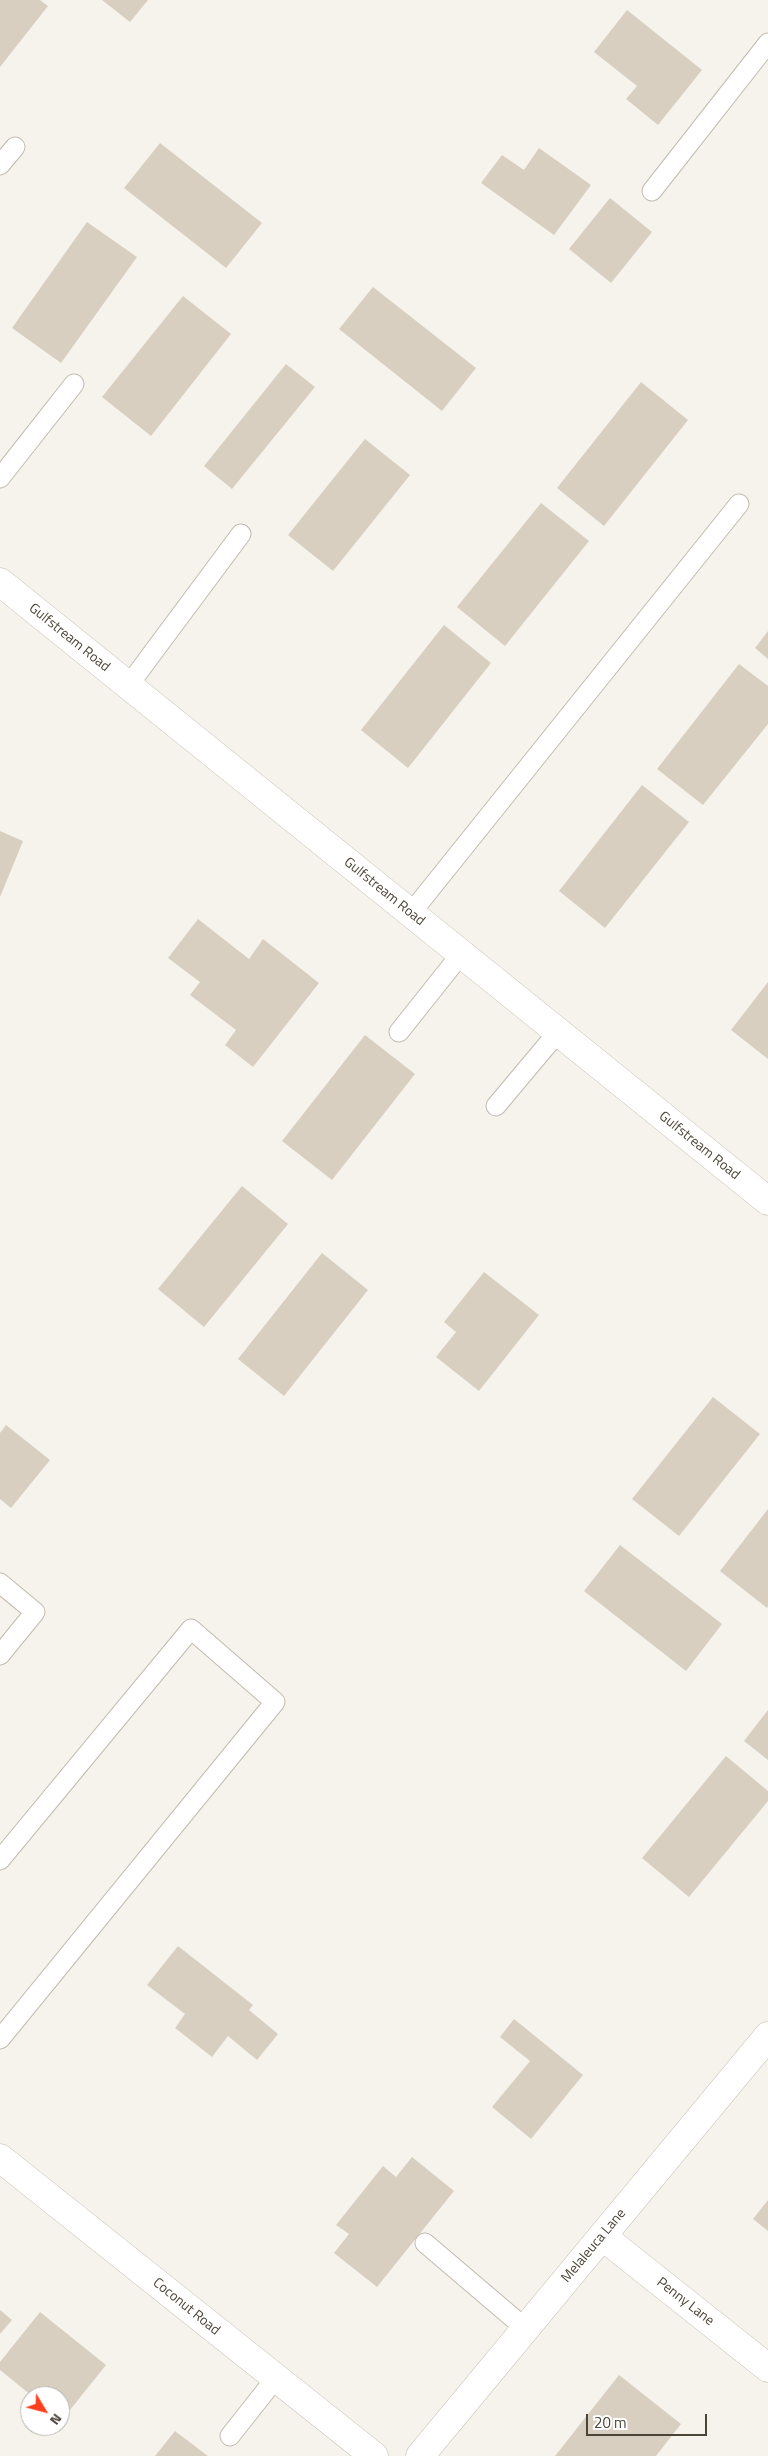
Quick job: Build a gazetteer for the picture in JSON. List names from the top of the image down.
{
  "streets": {
    "street": [
      "Gulfstream Road",
      "Melaleuca Lane",
      "Penny Lane",
      "Coconut Road"
    ]
  },
  "crossings": [
    ["Melaleuca Lane", "Penny Lane"]
  ],
  "scale_bar": "20 m",
  "north": "bottom right"
}
